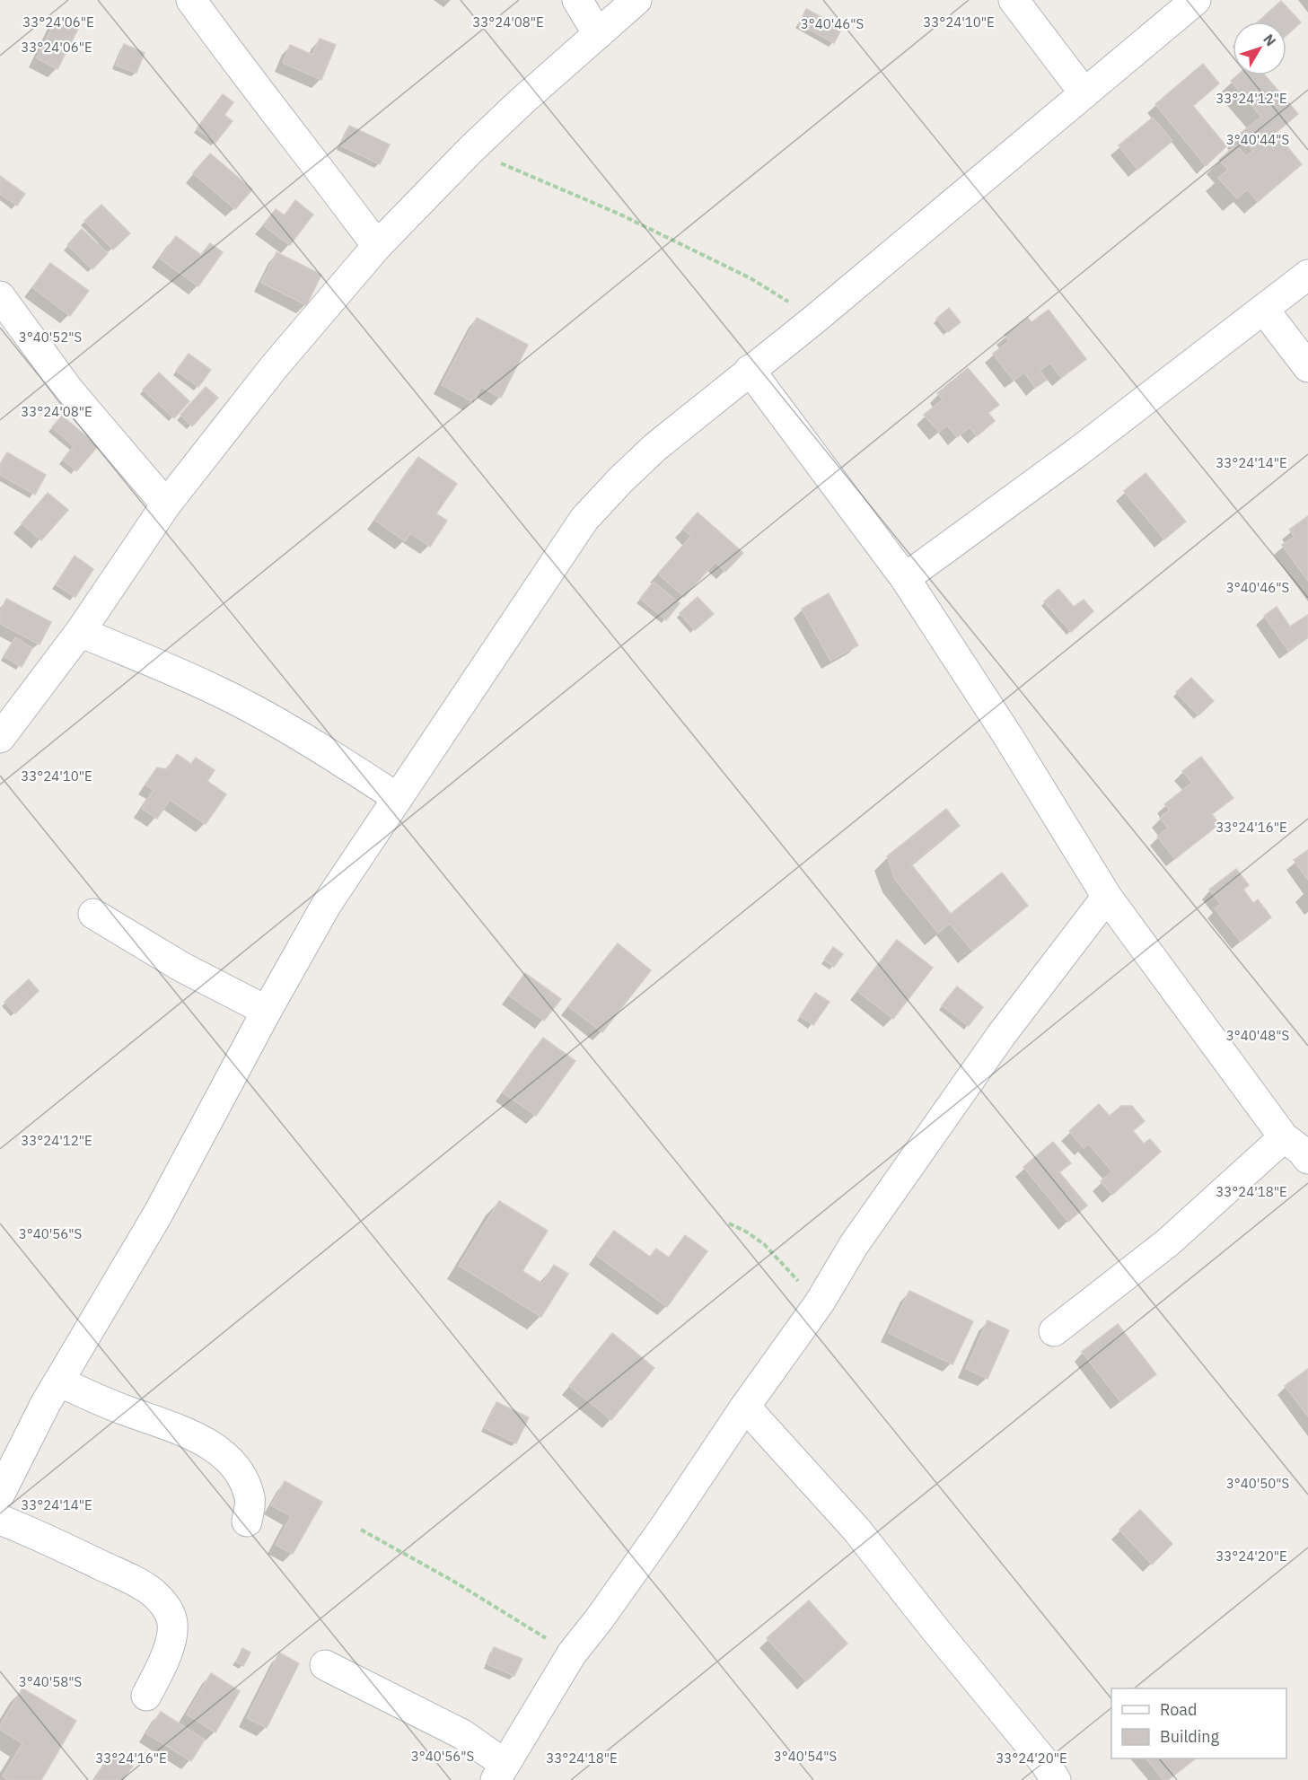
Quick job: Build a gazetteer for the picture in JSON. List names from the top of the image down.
{
  "legend": ["Road", "Building"],
  "north": "top right",
  "coordinates": [
    "33°24'08\"E",
    "33°24'06\"E",
    "33°24'10\"E",
    "3°40'46\"S",
    "33°24'12\"E",
    "3°40'44\"S",
    "3°40'52\"S",
    "33°24'14\"E",
    "33°24'16\"E",
    "3°40'48\"S",
    "33°24'18\"E",
    "3°40'56\"S",
    "3°40'50\"S",
    "33°24'20\"E",
    "3°40'58\"S",
    "3°40'54\"S"
  ]
}
